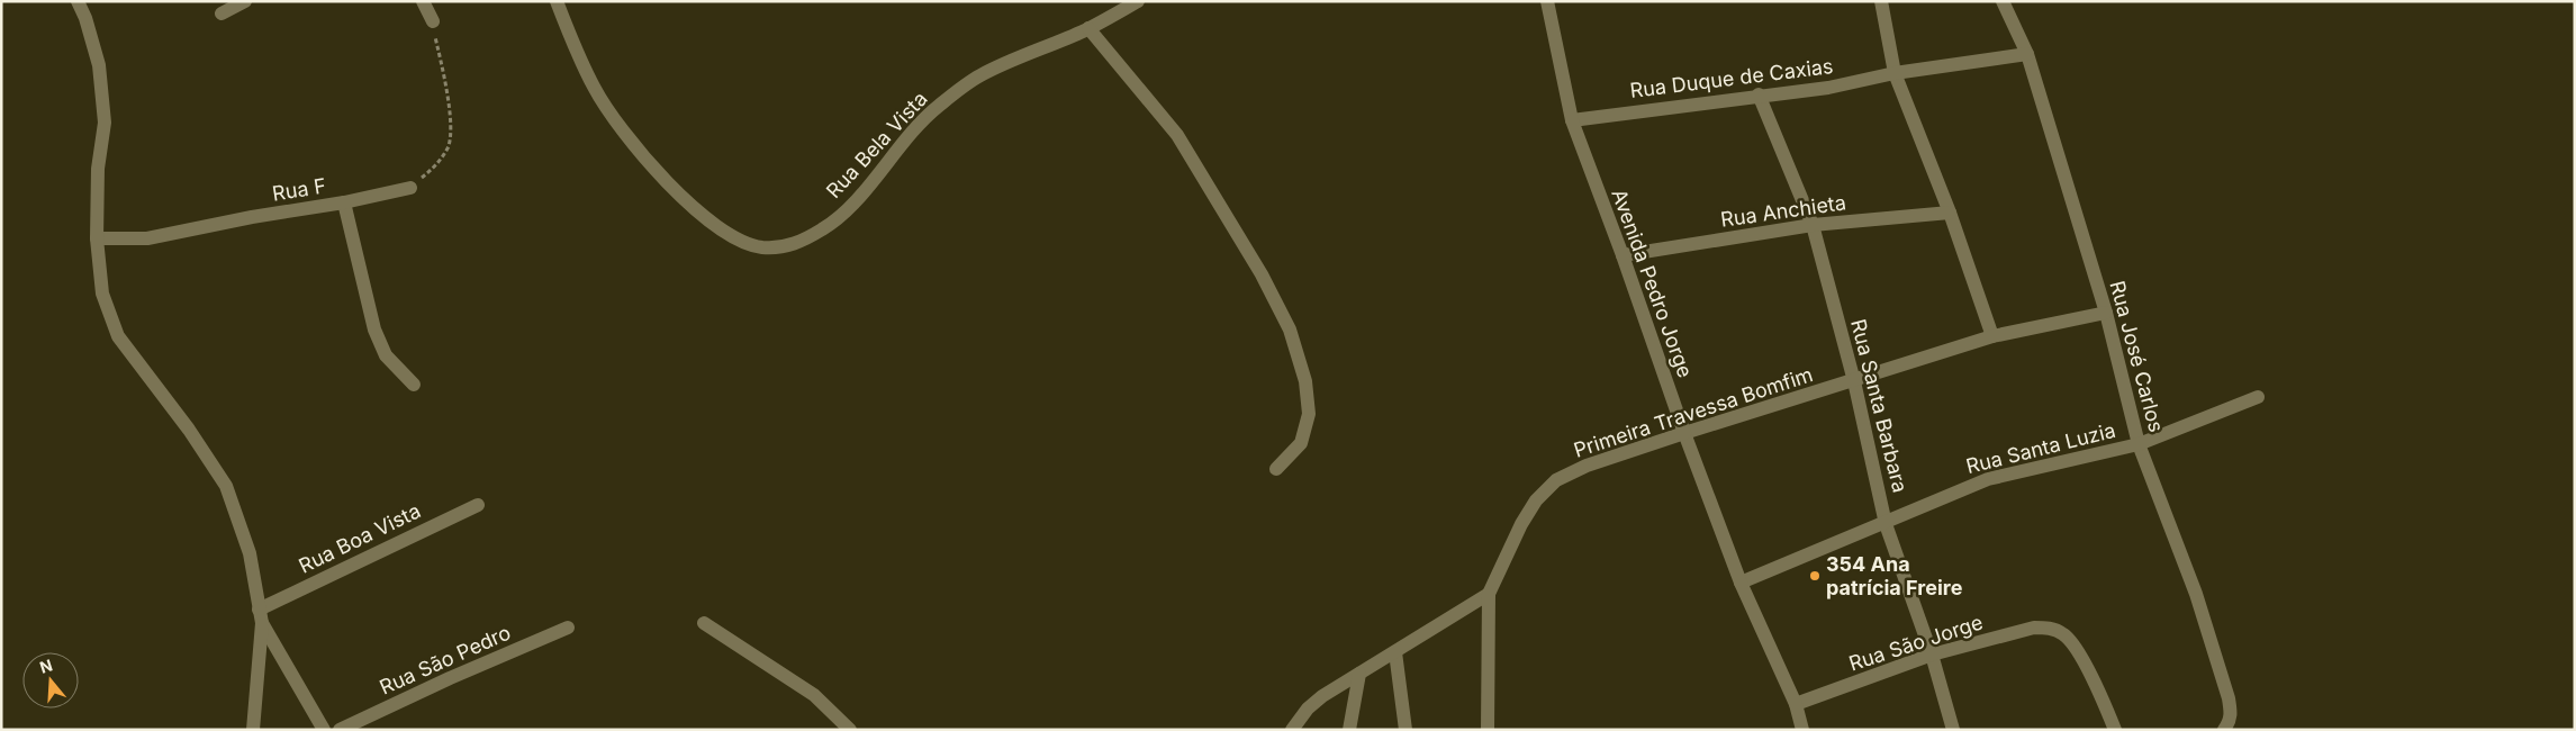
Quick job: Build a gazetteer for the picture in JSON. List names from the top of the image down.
{
  "streets": {
    "street": [
      "Rua Duque de Caxias",
      "Rua Bela Vista",
      "Rua F",
      "Rua Anchieta",
      "Avenida Pedro Jorge",
      "Rua José Carlos",
      "Rua Santa Barbara",
      "Primeira Travessa Bomfim",
      "Rua Santa Luzia",
      "Rua Boa Vista",
      "Rua São Jorge",
      "Rua São Pedro"
    ]
  },
  "crossings": [
    ["Rua Duque de Caxias", "Avenida Pedro Jorge"],
    ["Rua Duque de Caxias", "Rua José Carlos"],
    ["Rua Duque de Caxias", "Rua Santa Barbara"],
    ["Rua Anchieta", "Avenida Pedro Jorge"],
    ["Rua Anchieta", "Rua Santa Barbara"],
    ["Avenida Pedro Jorge", "Primeira Travessa Bomfim"],
    ["Avenida Pedro Jorge", "Rua Santa Luzia"],
    ["Avenida Pedro Jorge", "Rua São Jorge"],
    ["Rua José Carlos", "Primeira Travessa Bomfim"],
    ["Rua José Carlos", "Rua Santa Luzia"],
    ["Rua Santa Barbara", "Primeira Travessa Bomfim"],
    ["Rua Santa Barbara", "Rua Santa Luzia"],
    ["Rua Santa Barbara", "Rua São Jorge"]
  ],
  "places": ["354 Ana patrícia Freire"],
  "north": "top"
}
